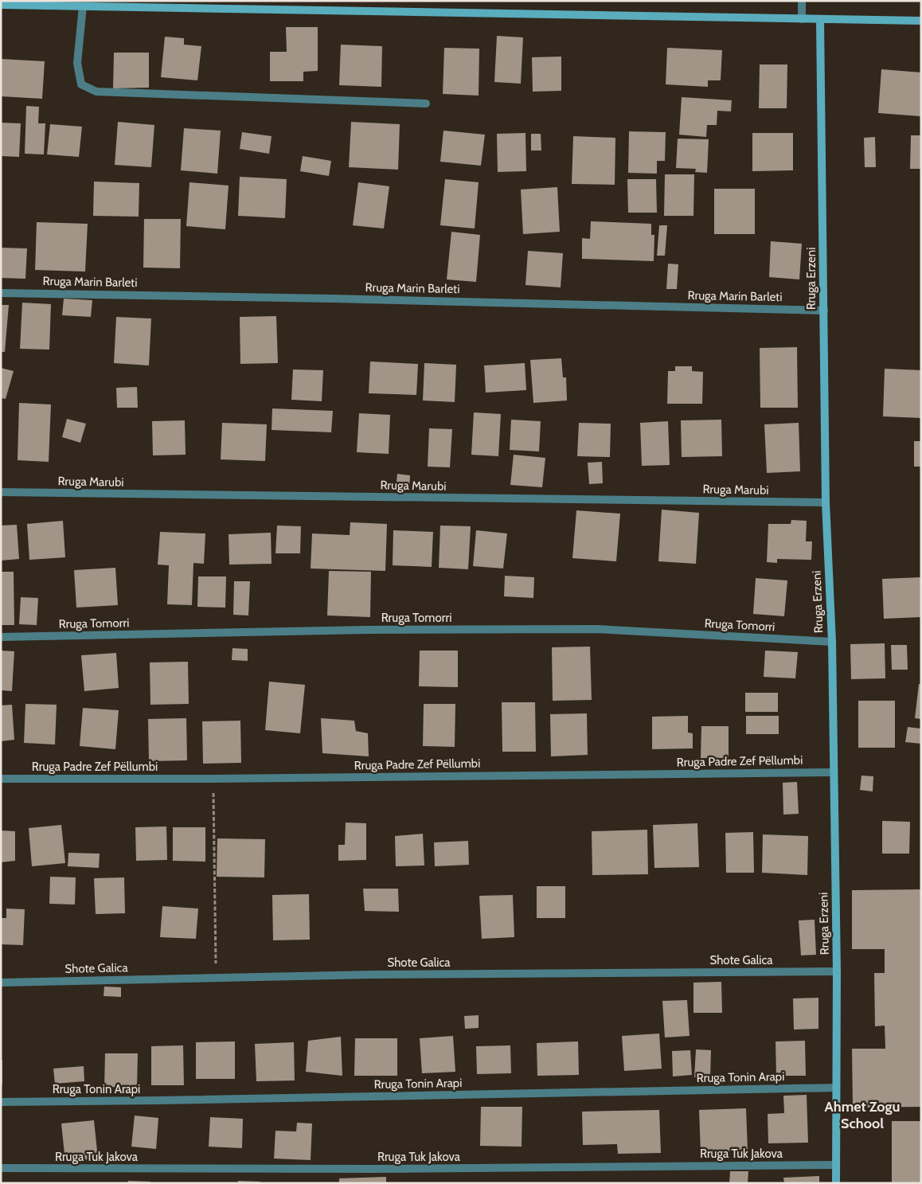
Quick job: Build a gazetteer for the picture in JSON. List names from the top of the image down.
{
  "streets": {
    "street": [
      "Rruga Erzeni",
      "Rruga Marin Barleti",
      "Rruga Marubi",
      "Rruga Tomorri",
      "Rruga Padre Zef Pëllumbi",
      "Shote Galica",
      "Rruga Tonin Arapi",
      "Rruga Tuk Jakova"
    ]
  },
  "crossings": [
    ["Rruga Erzeni", "Rruga Marin Barleti"],
    ["Rruga Erzeni", "Rruga Marubi"],
    ["Rruga Erzeni", "Rruga Tomorri"],
    ["Rruga Erzeni", "Rruga Padre Zef Pëllumbi"],
    ["Rruga Erzeni", "Shote Galica"],
    ["Rruga Erzeni", "Rruga Tonin Arapi"],
    ["Rruga Erzeni", "Rruga Tuk Jakova"]
  ],
  "districts": ["Ahmet Zogu School"]
}
